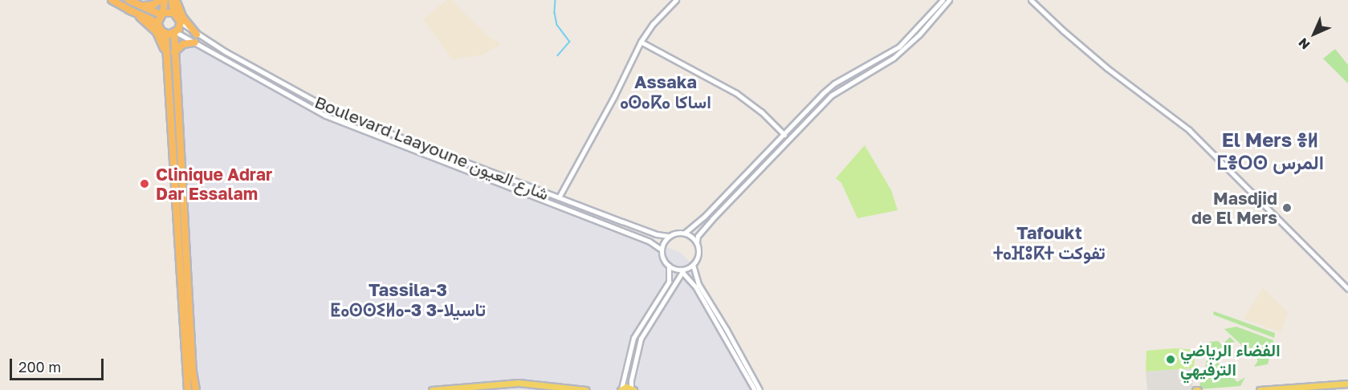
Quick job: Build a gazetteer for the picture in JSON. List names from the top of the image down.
{
  "streets": {
    "street": ["Boulevard Laayoune شارع العيون"]
  },
  "districts": [
    "Assaka ⴰⵙⴰⴽⴰ اساكا",
    "El Mers ⴻⵍ ⵎⴻⵔⵙ المرس",
    "Tafoukt ⵜⴰⴼⵓⴽⵜ تفوكت",
    "Tassila-3 ⵟⴰⵙⵙⵉⵍⴰ-3 3-تاسيلا"
  ],
  "places": ["Clinique Adrar Dar Essalam", "Masdjid de El Mers", "الفضاء الرياضي الترفيهي"],
  "scale_bar": "200 m",
  "north": "bottom left"
}
